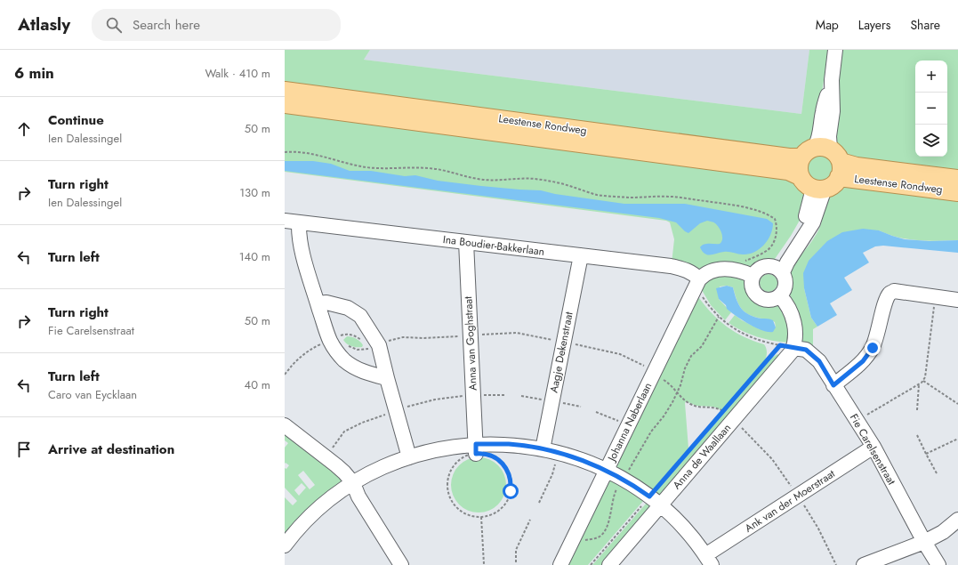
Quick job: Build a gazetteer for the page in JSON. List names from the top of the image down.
{
  "streets": {
    "main road": ["Leestense Rondweg"],
    "street": [
      "Ina Boudier-Bakkerlaan",
      "Anna van Goghstraat",
      "Aagje Dekenstraat",
      "Johanna Naberlaan",
      "Fie Carelsenstraat",
      "Anna de Waallaan",
      "Ank van der Moerstraat"
    ]
  },
  "crossings": [
    ["Ina Boudier-Bakkerlaan", "Anna van Goghstraat"],
    ["Ina Boudier-Bakkerlaan", "Aagje Dekenstraat"],
    ["Ina Boudier-Bakkerlaan", "Johanna Naberlaan"],
    ["Fie Carelsenstraat", "Anna de Waallaan"],
    ["Fie Carelsenstraat", "Ank van der Moerstraat"]
  ],
  "page": {
    "header": "Atlasly",
    "search": "Search here",
    "nav": ["Map", "Layers", "Share"],
    "heading": ["6 min", "Walk · 410 m"],
    "map_buttons": ["+", "−"],
    "list": [
      ["Continue", "Ien Dalessingel", "50 m"],
      ["Turn right", "Ien Dalessingel", "130 m"],
      ["Turn left", "140 m"],
      ["Turn right", "Fie Carelsenstraat", "50 m"],
      ["Turn left", "Caro van Eycklaan", "40 m"],
      "Arrive at destination"
    ]
  }
}
